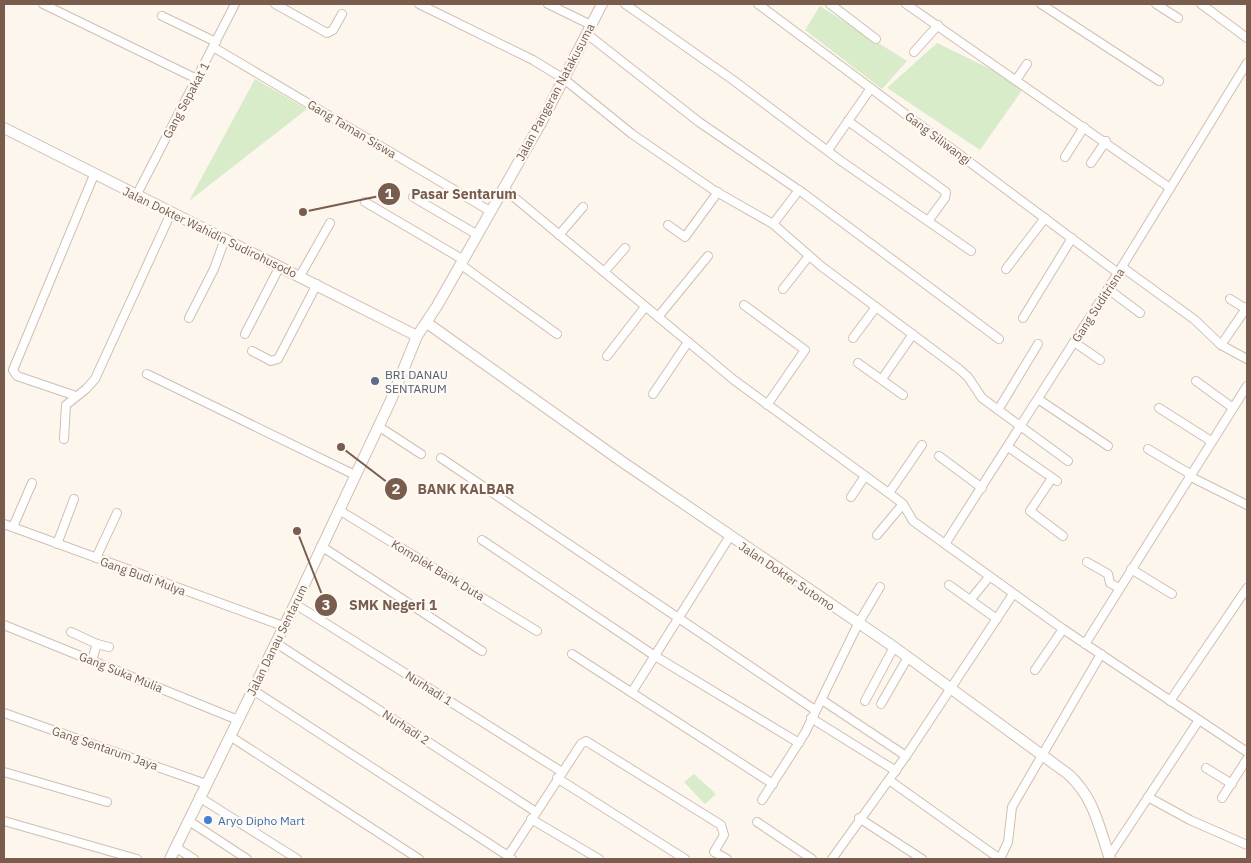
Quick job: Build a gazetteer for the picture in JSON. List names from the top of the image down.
{
  "streets": {
    "street": [
      "Jalan Pangeran Natakusuma",
      "Gang Sepakat 1",
      "Gang Taman Siswa",
      "Gang Siliwangi",
      "Jalan Dokter Wahidin Sudirohusodo",
      "Gang Suditrisna",
      "Komplek Bank Duta",
      "Gang Budi Mulya",
      "Jalan Dokter Sutomo",
      "Jalan Danau Sentarum",
      "Gang Suka Mulia",
      "Nurhadi 1",
      "Nurhadi 2",
      "Gang Sentarum Jaya"
    ]
  },
  "crossings": [
    ["Jalan Pangeran Natakusuma", "Gang Taman Siswa"],
    ["Jalan Pangeran Natakusuma", "Jalan Dokter Wahidin Sudirohusodo"],
    ["Jalan Pangeran Natakusuma", "Jalan Dokter Sutomo"],
    ["Jalan Pangeran Natakusuma", "Jalan Danau Sentarum"],
    ["Gang Sepakat 1", "Gang Taman Siswa"],
    ["Gang Sepakat 1", "Jalan Dokter Wahidin Sudirohusodo"],
    ["Gang Siliwangi", "Gang Suditrisna"],
    ["Jalan Dokter Wahidin Sudirohusodo", "Jalan Danau Sentarum"],
    ["Komplek Bank Duta", "Jalan Danau Sentarum"],
    ["Gang Budi Mulya", "Jalan Danau Sentarum"],
    ["Jalan Danau Sentarum", "Gang Suka Mulia"],
    ["Jalan Danau Sentarum", "Nurhadi 1"],
    ["Jalan Danau Sentarum", "Nurhadi 2"],
    ["Jalan Danau Sentarum", "Gang Sentarum Jaya"]
  ],
  "places": [
    "Pasar Sentarum",
    "BRI DANAU SENTARUM",
    "BANK KALBAR",
    "SMK Negeri 1",
    "Aryo Dipho Mart"
  ]
}
